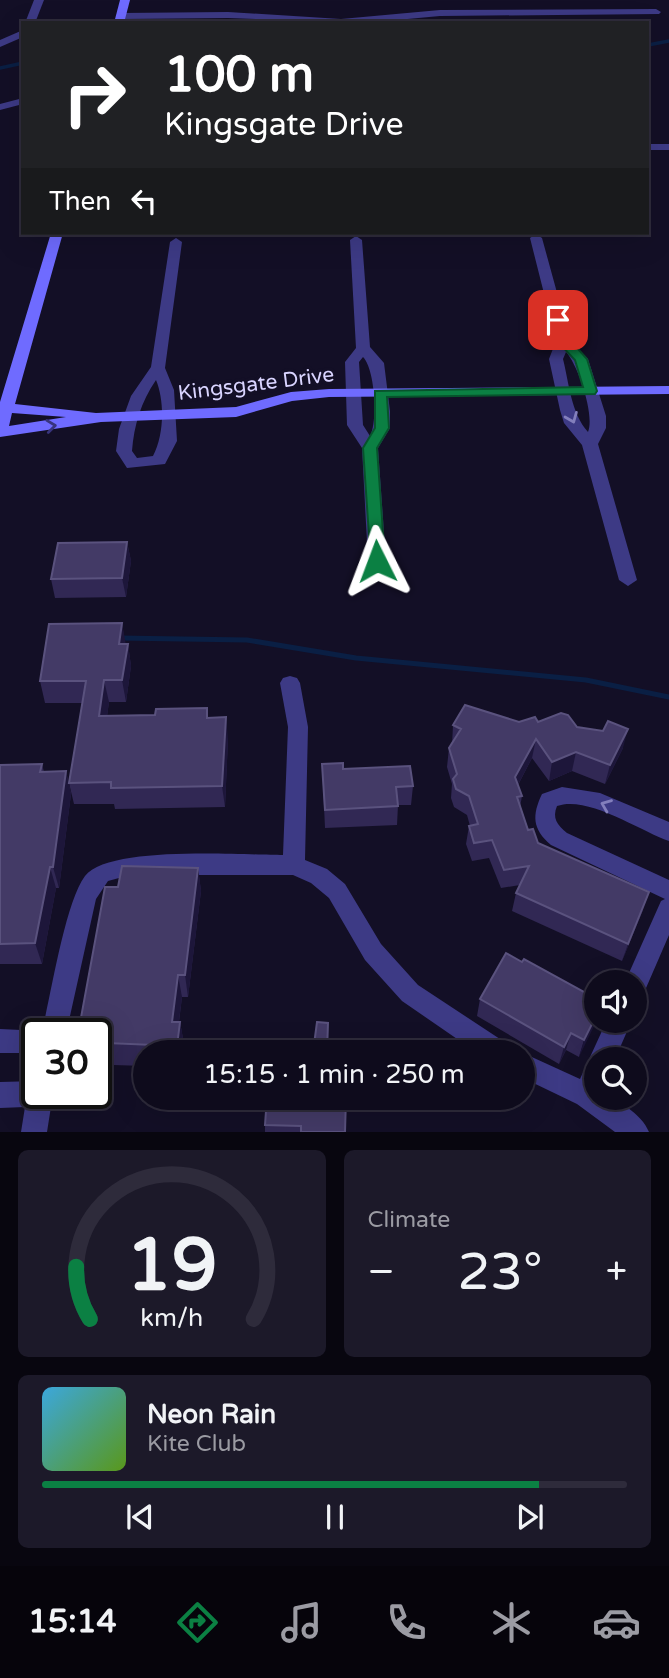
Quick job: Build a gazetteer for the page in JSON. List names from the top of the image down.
{
  "streets": {
    "street": ["Kingsgate Drive"]
  },
  "page": {
    "turn": ["100 m", "Kingsgate Drive"],
    "then": "Then",
    "limit": "30",
    "trip": "15:15 · 1 min · 250 m",
    "tile": "Climate",
    "heat": ["−", "23°", "+"],
    "song": ["Neon Rain", "Kite Club"],
    "tabs": "15:14",
    "gauge": ["19", "km/h"]
  }
}
